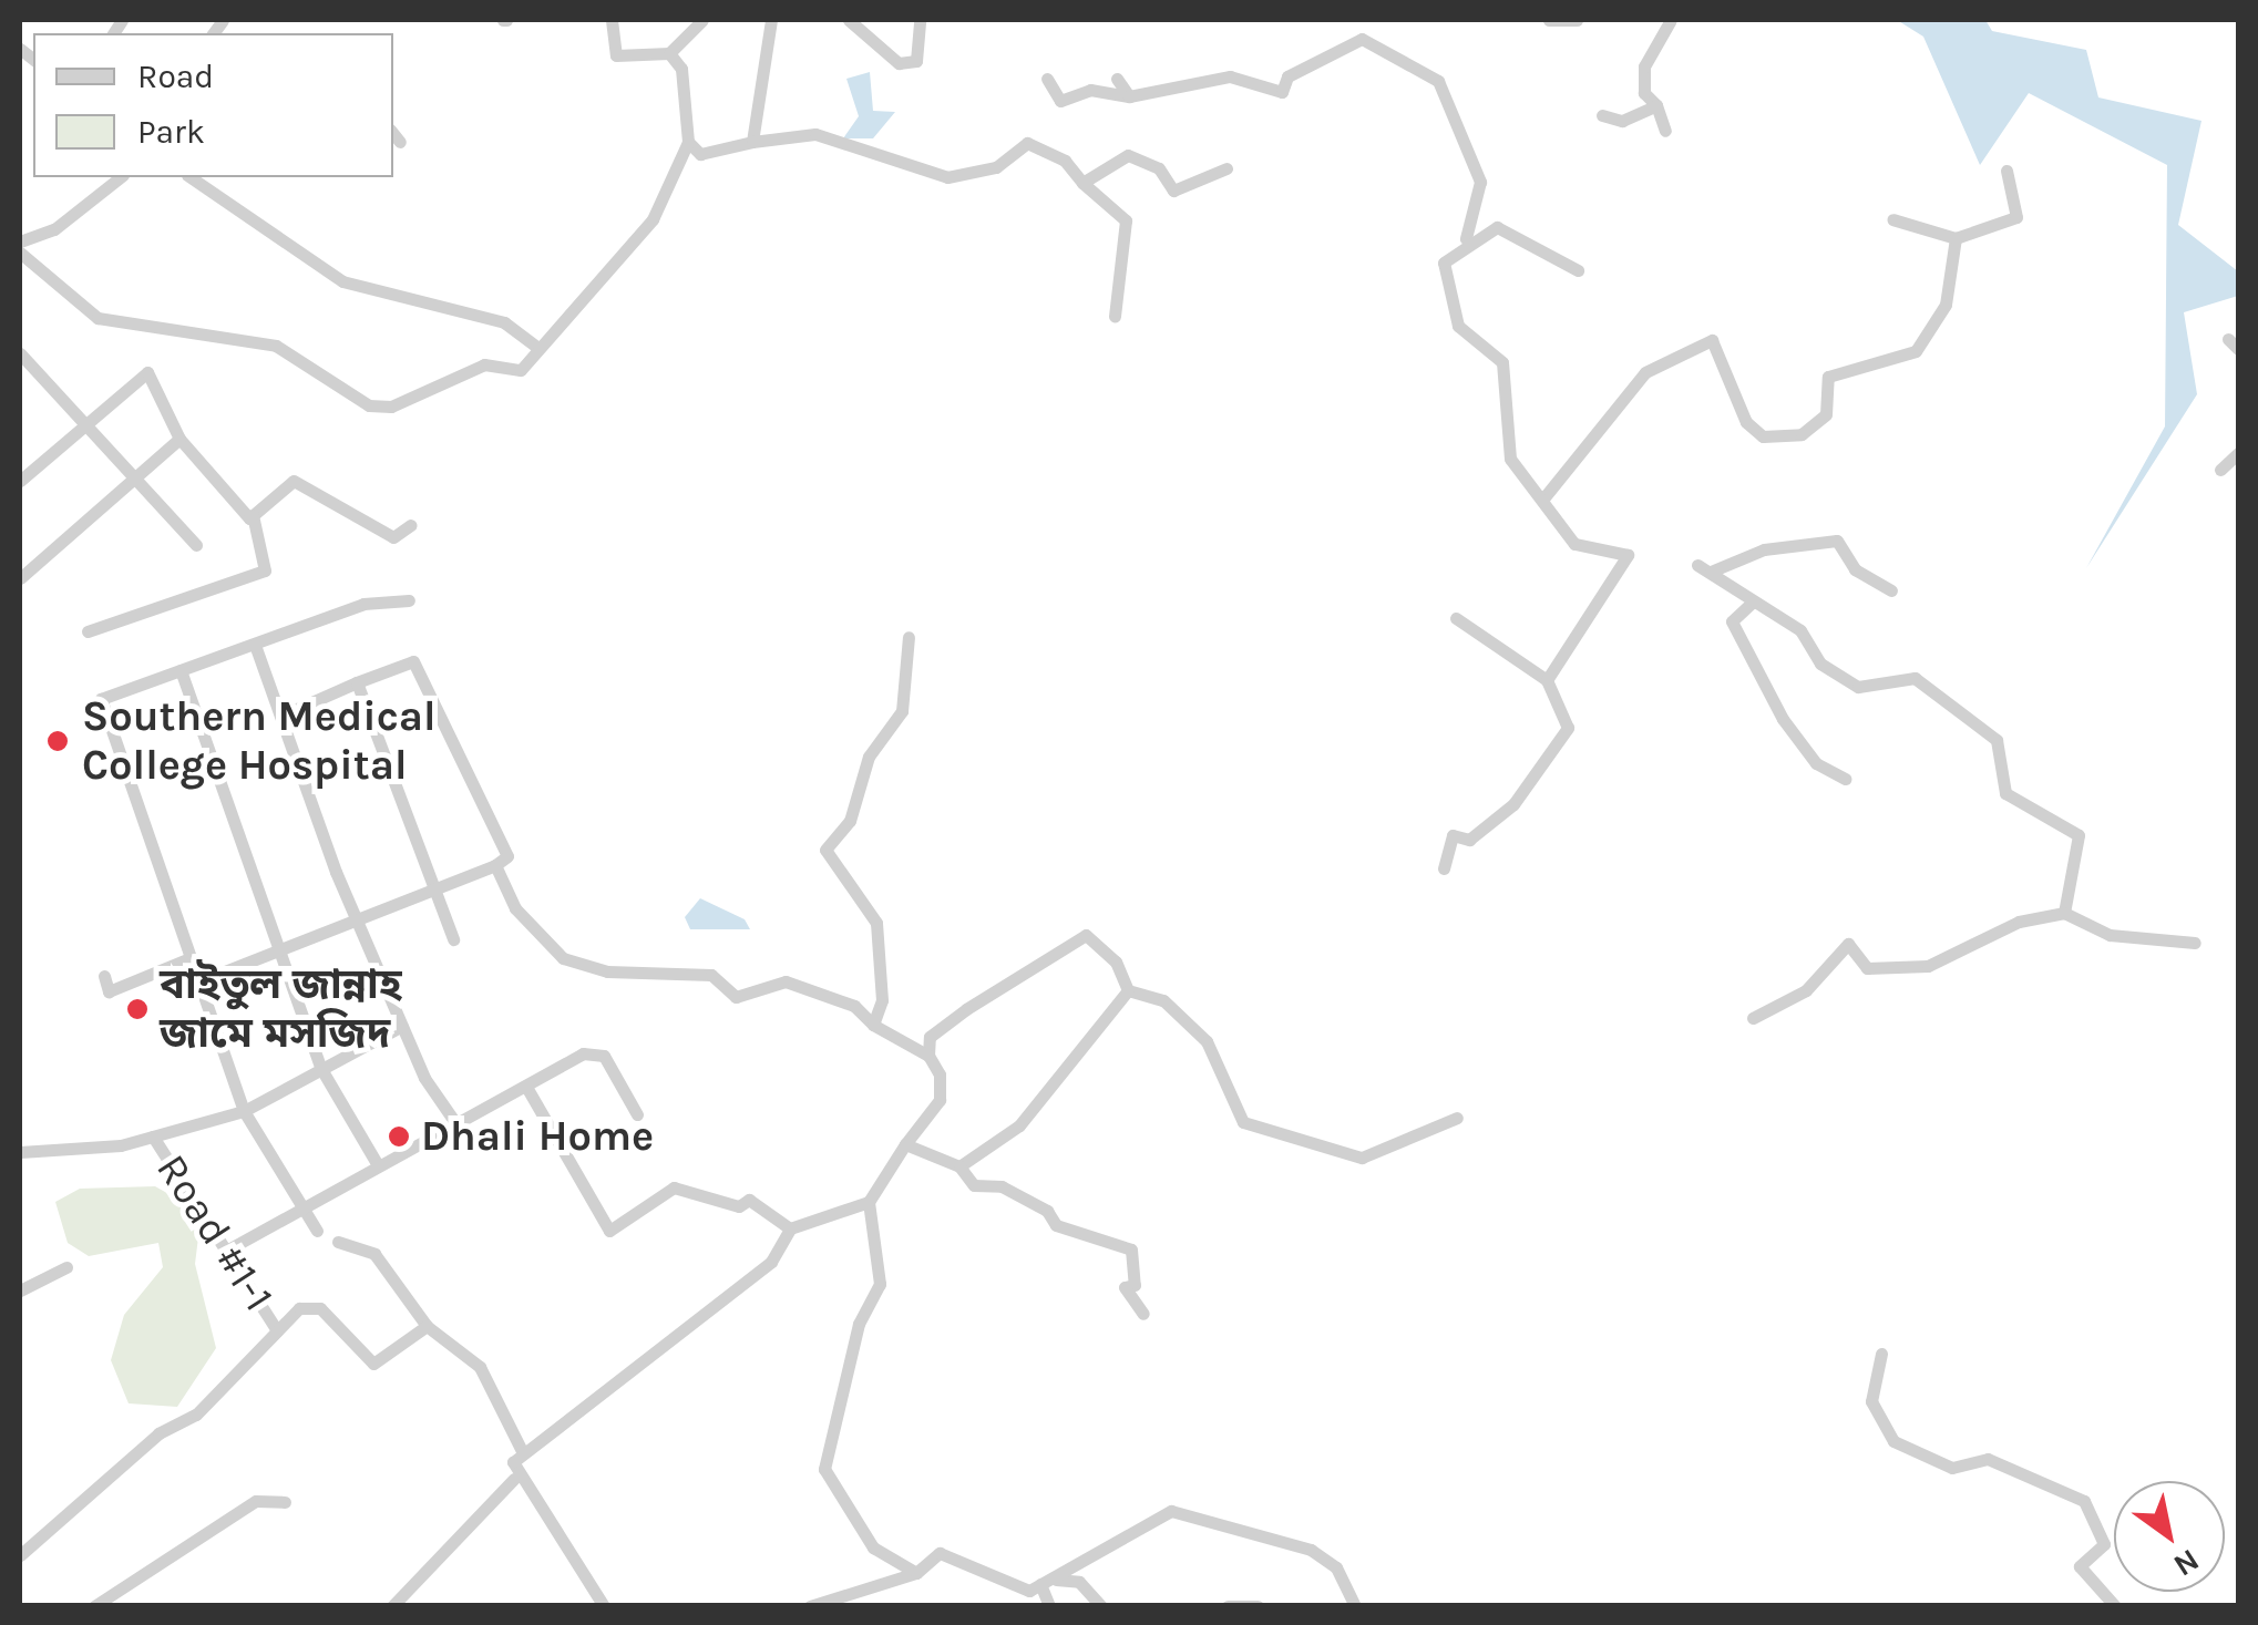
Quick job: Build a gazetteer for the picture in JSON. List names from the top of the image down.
{
  "streets": {
    "street": ["Road #1-1"]
  },
  "places": ["Southern Medical College Hospital", "বাইতুল জান্নাহ জামে মসজিদ", "Dhali Home"],
  "legend": ["Road", "Park"],
  "north": "bottom right"
}
